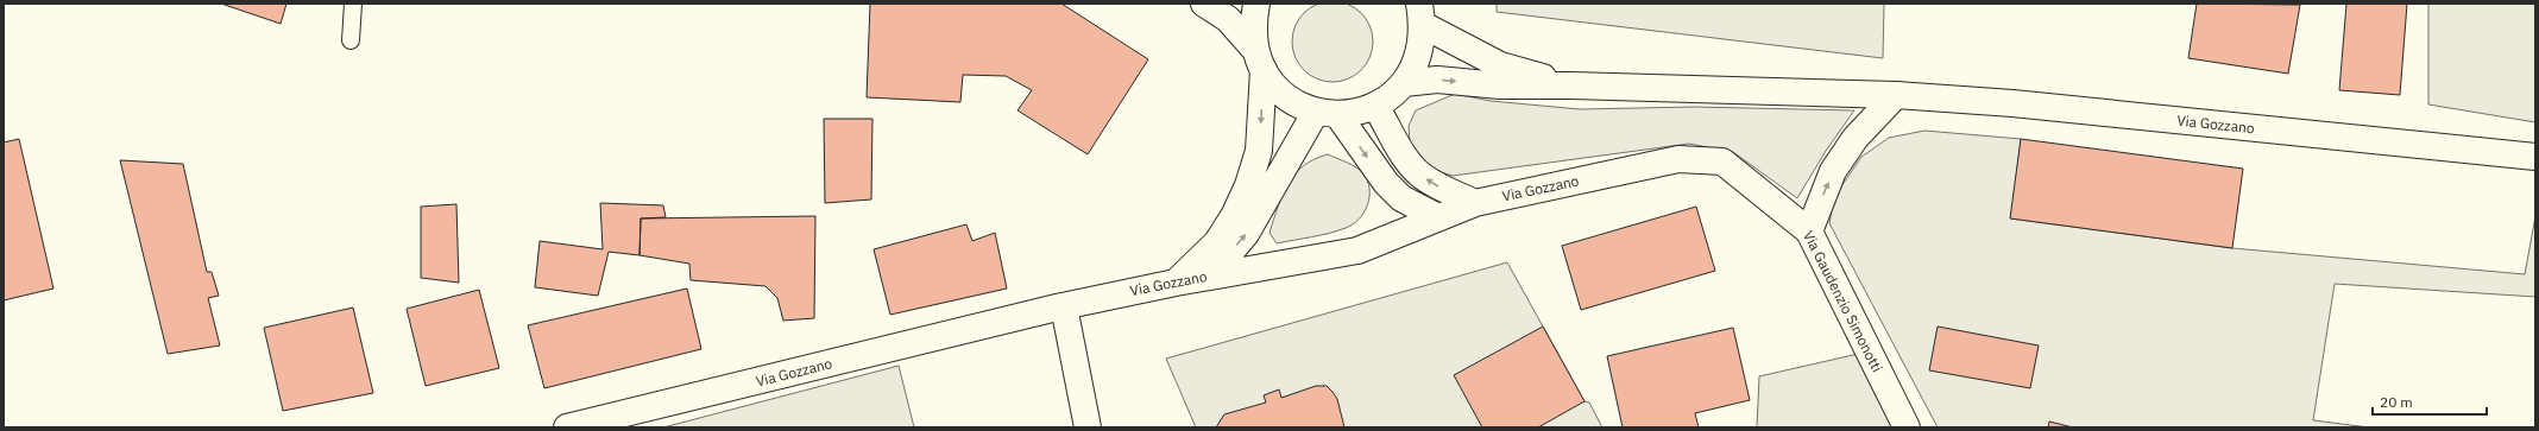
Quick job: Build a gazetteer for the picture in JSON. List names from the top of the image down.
{
  "streets": {
    "street": ["Via Gozzano", "Via Gaudenzio Simonotti"]
  },
  "crossings": [
    ["Via Gozzano", "Via Gaudenzio Simonotti"]
  ],
  "scale_bar": "20 m"
}
